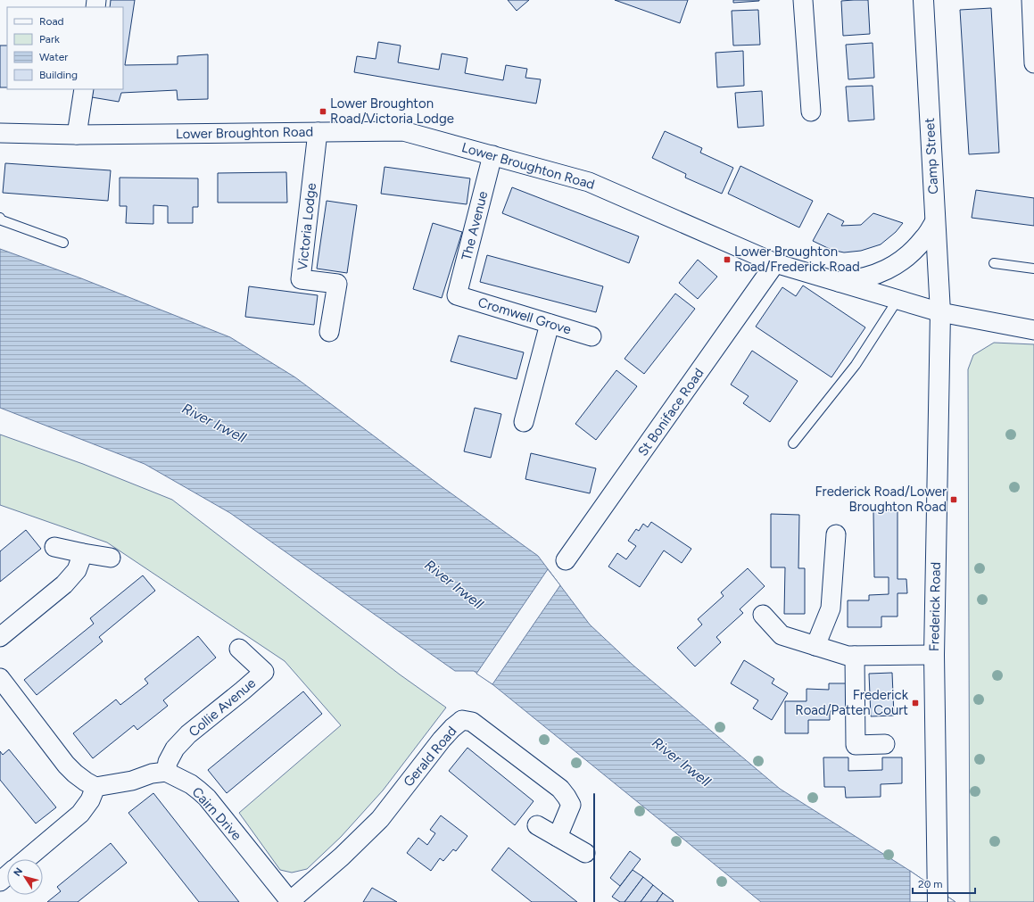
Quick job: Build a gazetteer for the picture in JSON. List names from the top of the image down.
{
  "streets": {
    "main road": ["Camp Street", "Frederick Road"],
    "street": [
      "Lower Broughton Road",
      "The Avenue",
      "Victoria Lodge",
      "Cromwell Grove",
      "St Boniface Road",
      "Collie Avenue",
      "Gerald Road",
      "Cairn Drive"
    ]
  },
  "crossings": [
    ["Lower Broughton Road", "Camp Street"],
    ["Lower Broughton Road", "The Avenue"],
    ["Lower Broughton Road", "Victoria Lodge"],
    ["Lower Broughton Road", "St Boniface Road"],
    ["Lower Broughton Road", "Frederick Road"],
    ["Camp Street", "Frederick Road"],
    ["The Avenue", "Cromwell Grove"],
    ["Collie Avenue", "Cairn Drive"],
    ["Gerald Road", "Cairn Drive"]
  ],
  "water": ["River Irwell"],
  "places": {
    "transit": [
      "Lower Broughton Road/Victoria Lodge",
      "Lower Broughton Road/Frederick Road",
      "Frederick Road/Lower Broughton Road",
      "Frederick Road/Patten Court"
    ]
  },
  "legend": [
    "Road",
    "Park",
    "Water",
    "Building"
  ],
  "scale_bar": "20 m",
  "north": "top left"
}
